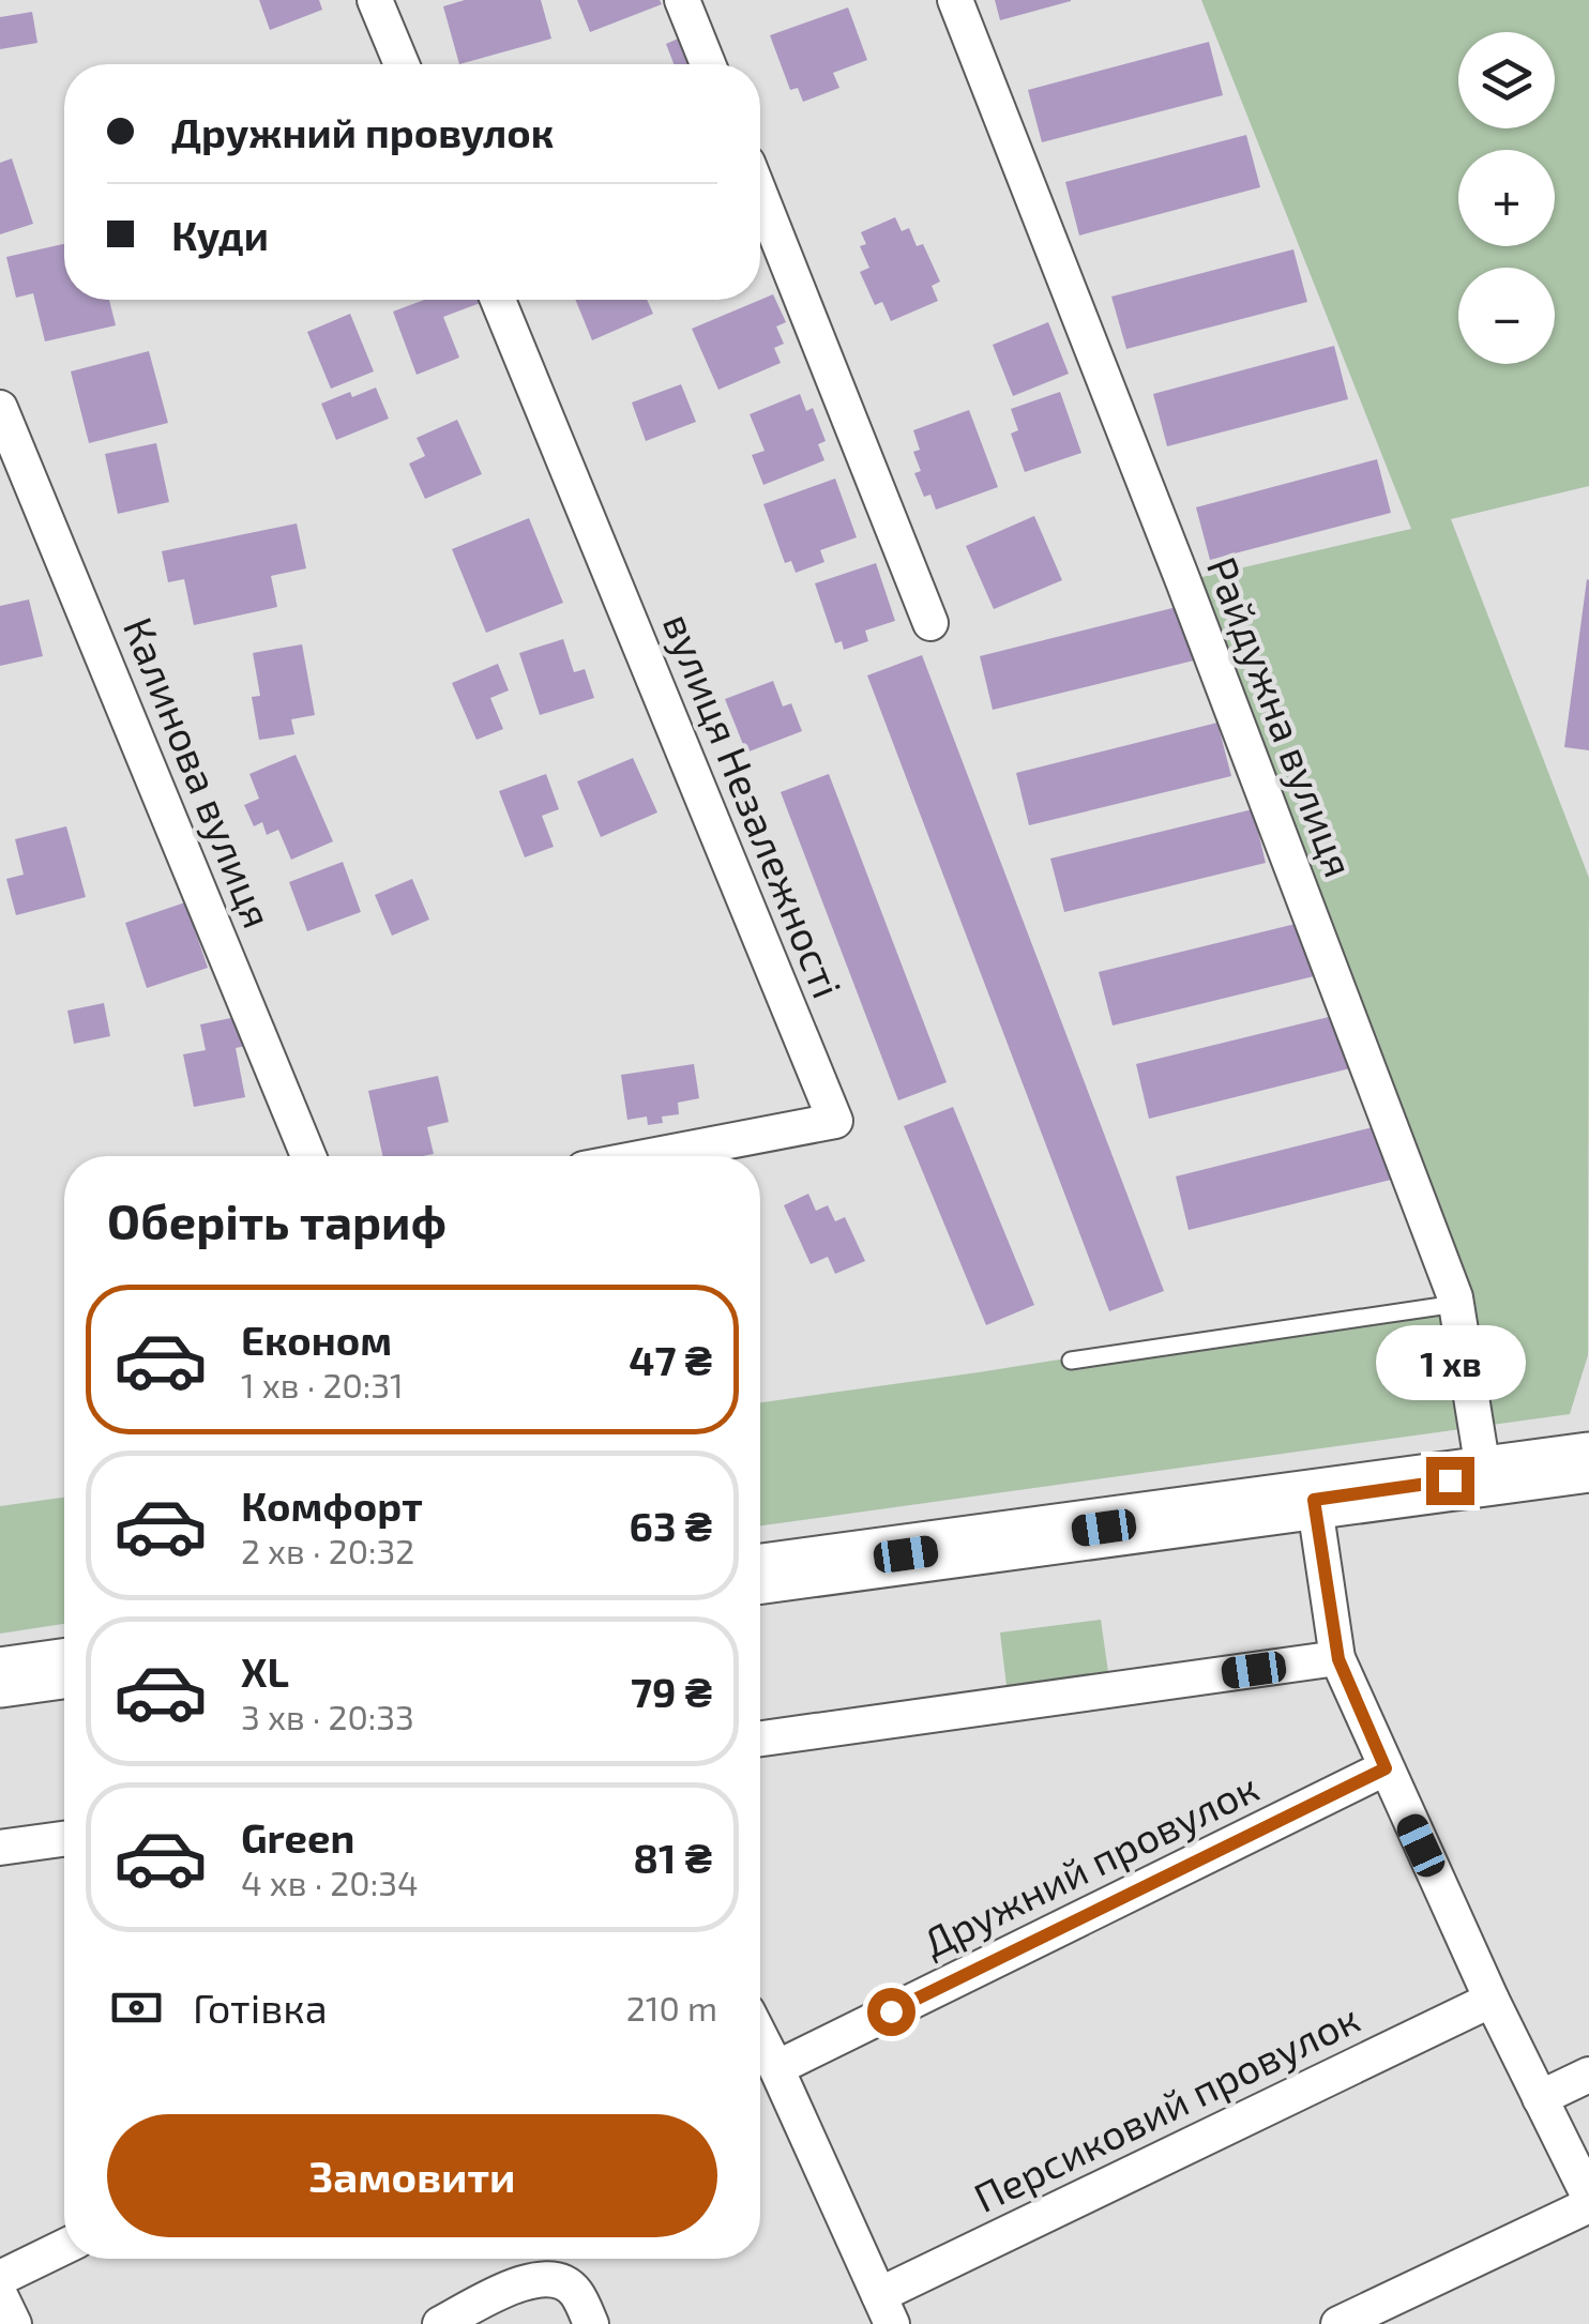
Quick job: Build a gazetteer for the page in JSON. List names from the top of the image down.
{
  "streets": {
    "street": [
      "Райдужна вулиця",
      "Калинова вулиця",
      "вулиця Незалежності",
      "Дружний провулок",
      "Персиковий провулок"
    ]
  },
  "page": {
    "map_buttons": ["+", "−"],
    "banner": ["Дружний провулок", "Куди"],
    "heading": "Оберіть тариф",
    "list": [
      {
        "name": "Економ",
        "note": "1 хв · 20:31",
        "value": "47 ₴"
      },
      {
        "name": "Комфорт",
        "note": "2 хв · 20:32",
        "value": "63 ₴"
      },
      {
        "name": "XL",
        "note": "3 хв · 20:33",
        "value": "79 ₴"
      },
      {
        "name": "Green",
        "note": "4 хв · 20:34",
        "value": "81 ₴"
      }
    ],
    "bubble": "1 хв",
    "pay": ["Готівка", "210 m"],
    "buttons": "Замовити"
  }
}
